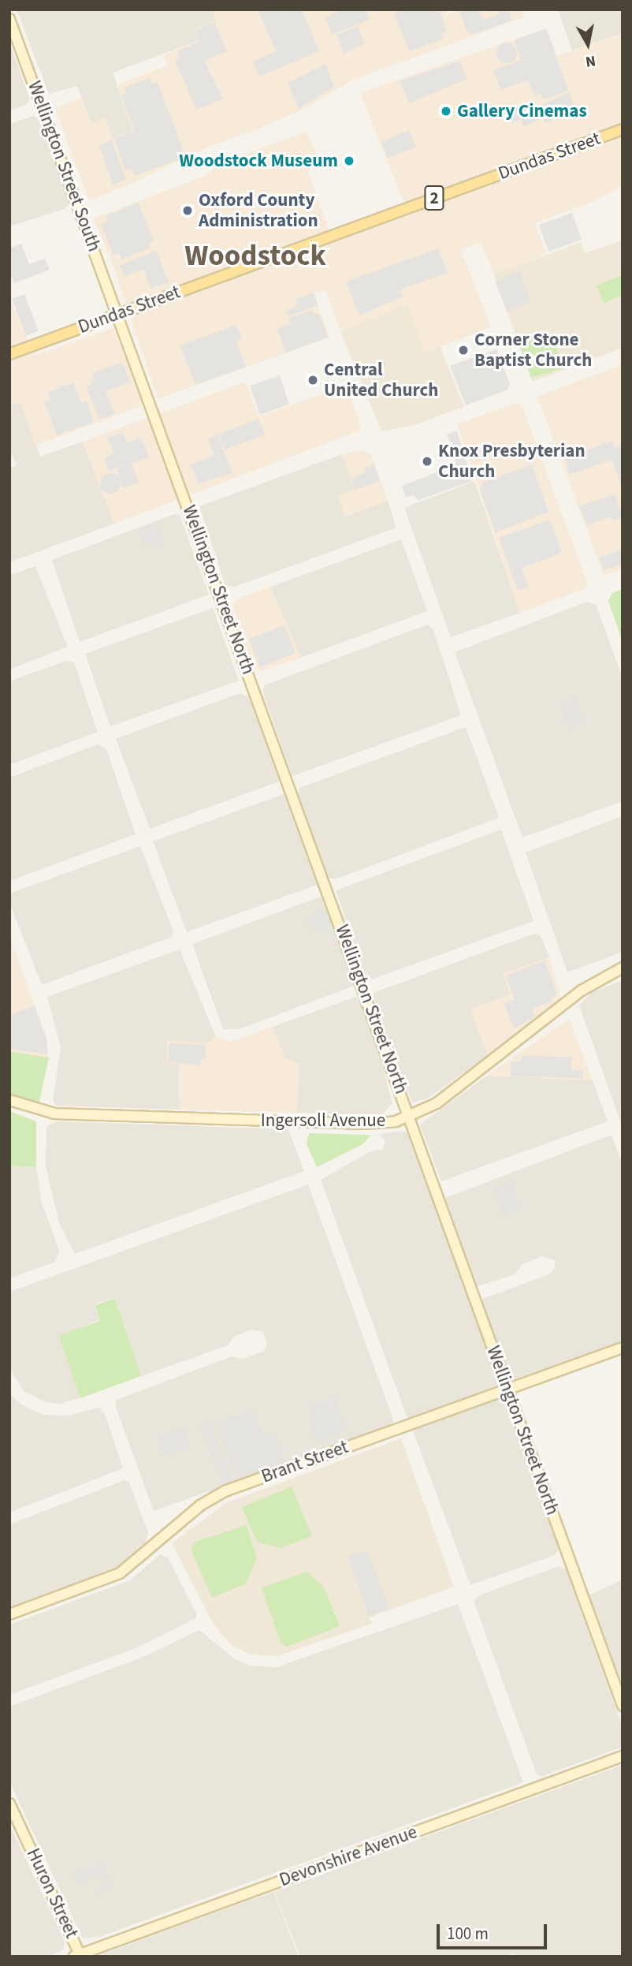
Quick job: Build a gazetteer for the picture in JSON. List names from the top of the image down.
{
  "streets": {
    "main road": [
      "Dundas Street",
      "Wellington Street South",
      "2",
      "Wellington Street North",
      "Ingersoll Avenue",
      "Brant Street",
      "Devonshire Avenue",
      "Huron Street"
    ]
  },
  "crossings": [
    ["Dundas Street", "Wellington Street South"],
    ["Dundas Street", "Wellington Street North"],
    ["Wellington Street South", "Wellington Street North"],
    ["Wellington Street North", "Ingersoll Avenue"],
    ["Wellington Street North", "Brant Street"],
    ["Devonshire Avenue", "Huron Street"]
  ],
  "districts": ["Woodstock"],
  "places": [
    "Gallery Cinemas",
    "Woodstock Museum",
    "Oxford County Administration",
    "Corner Stone Baptist Church",
    "Central United Church",
    "Knox Presbyterian Church"
  ],
  "scale_bar": "100 m",
  "north": "bottom"
}
